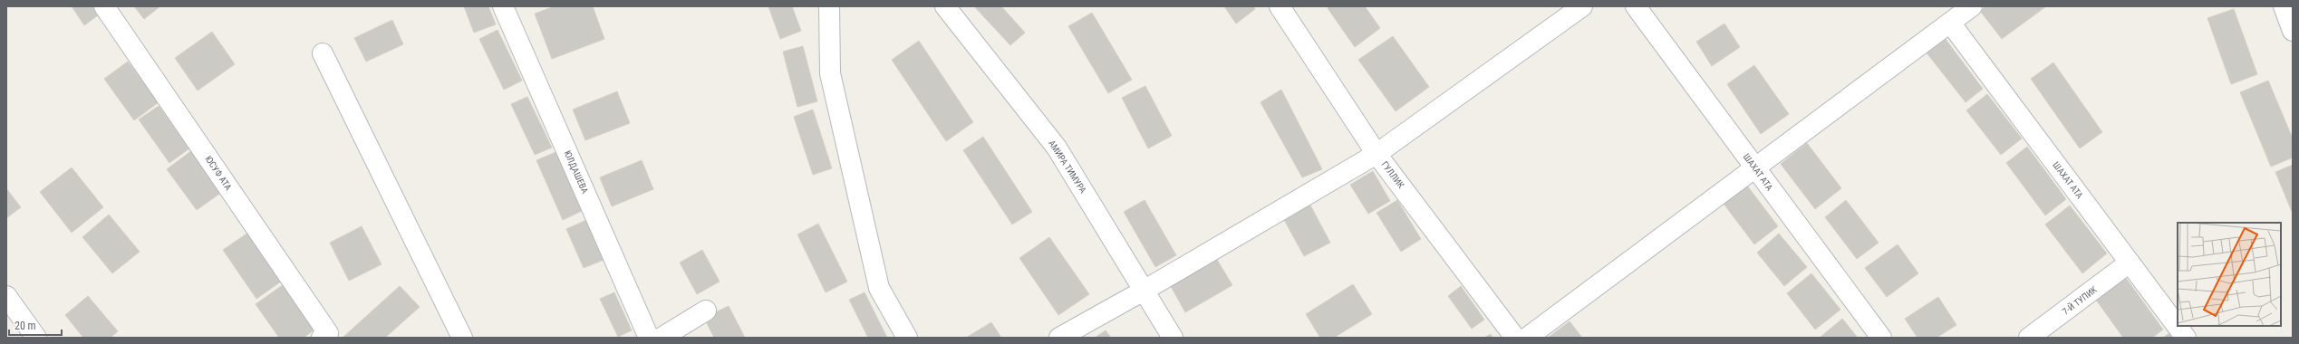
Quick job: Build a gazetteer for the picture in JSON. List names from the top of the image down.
{
  "streets": {
    "street": [
      "АМИРА ТИМУРА",
      "ЮЛДАШЕВА",
      "ШАХАТ АТА",
      "ЮСУФ АТА",
      "ГУЛЛИК",
      "7-Й ТУПИК"
    ]
  },
  "crossings": [
    ["ШАХАТ АТА", "7-Й ТУПИК"]
  ],
  "scale_bar": "20 m"
}
